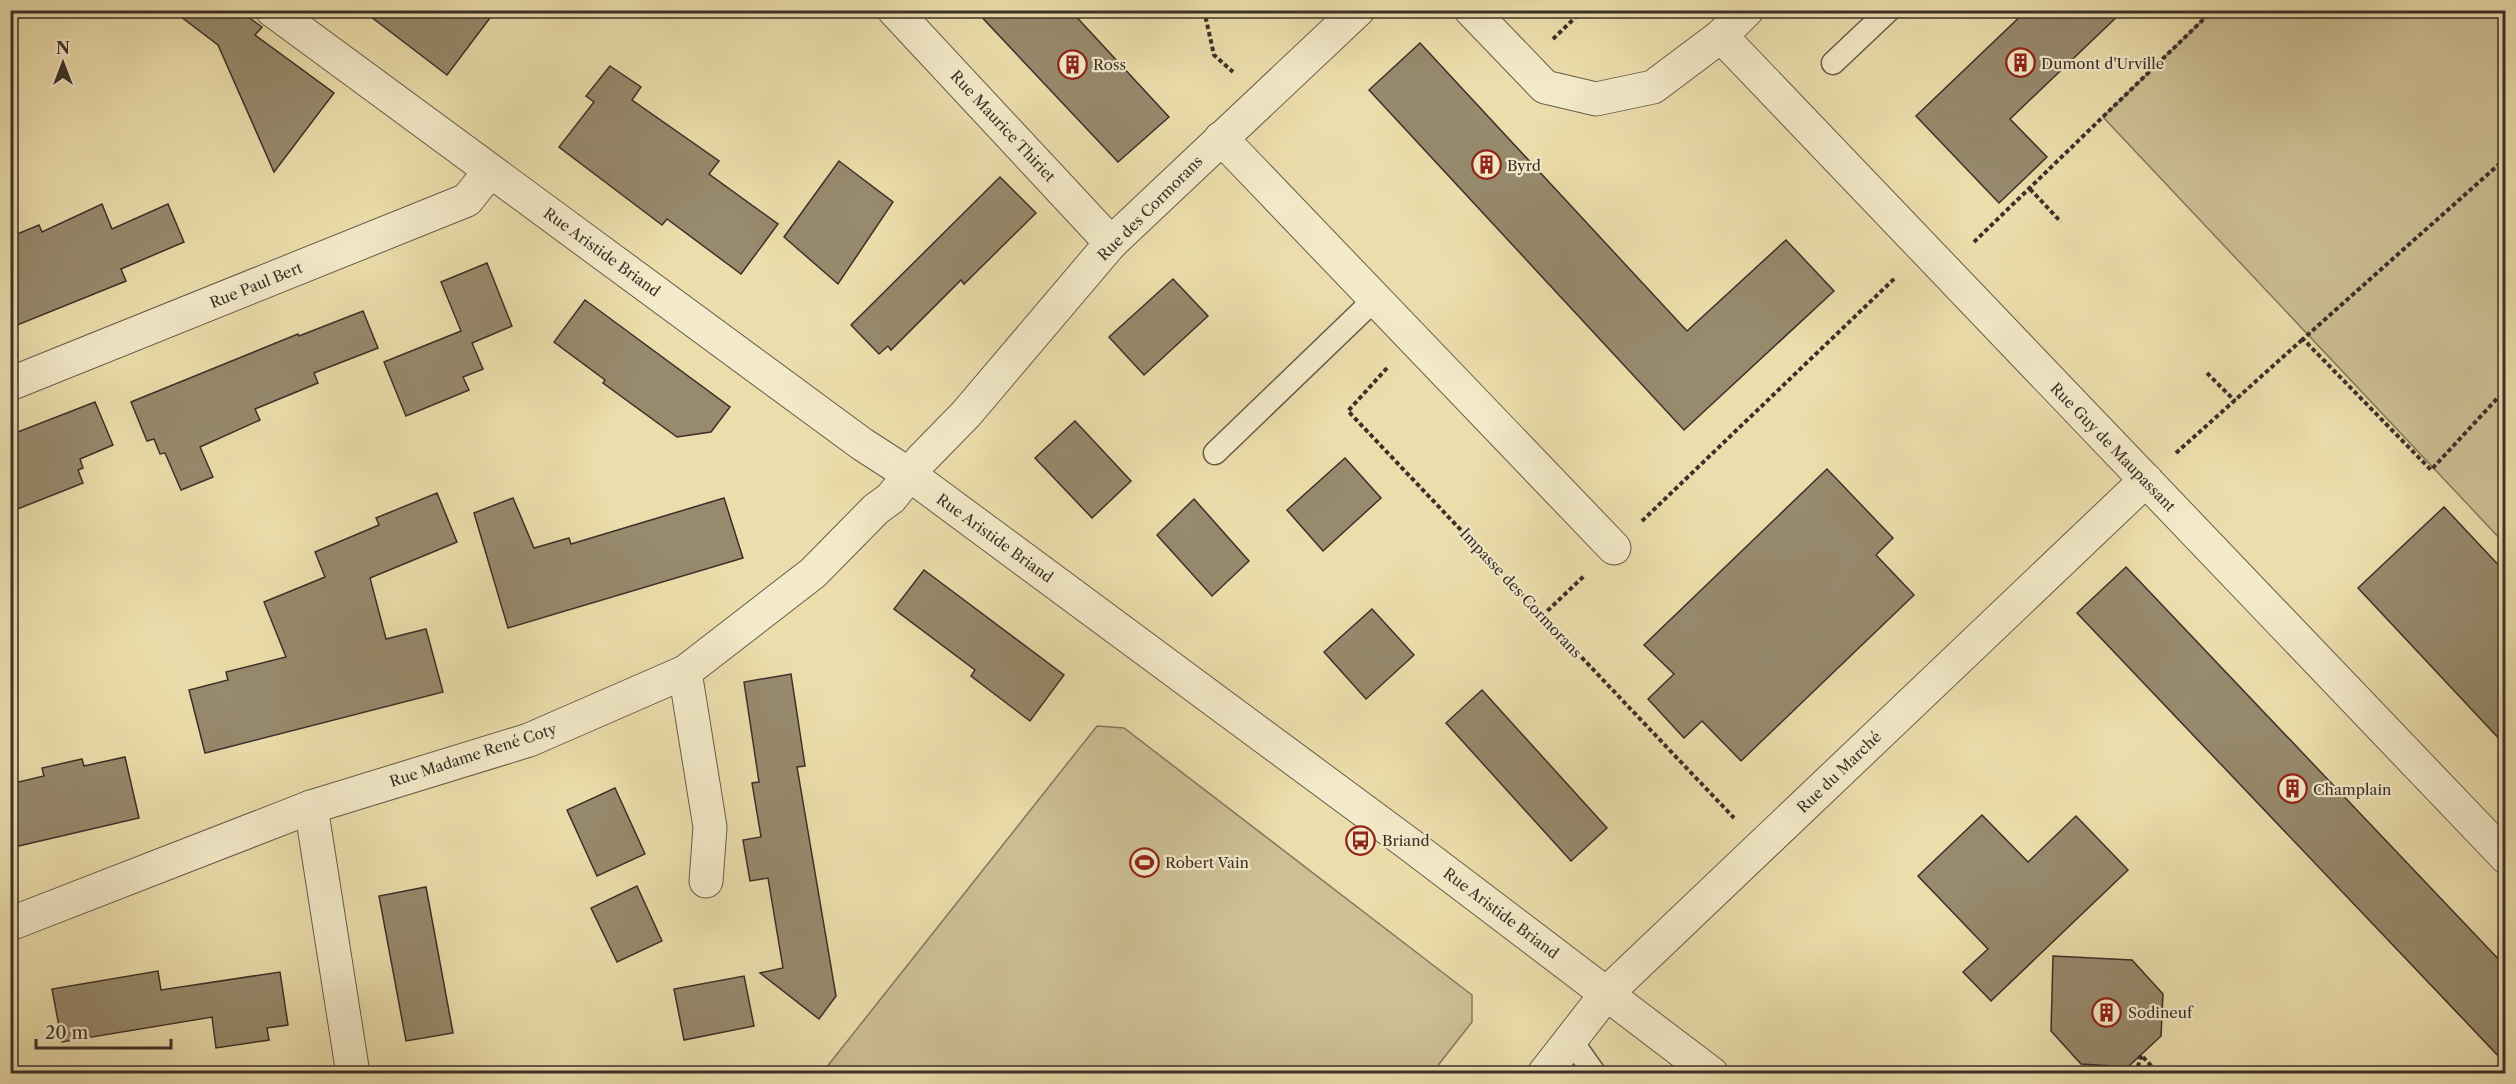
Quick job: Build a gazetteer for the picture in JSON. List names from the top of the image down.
{
  "streets": {
    "street": [
      "Rue Maurice Thiriet",
      "Rue des Cormorans",
      "Rue Aristide Briand",
      "Rue Paul Bert",
      "Rue Guy de Maupassant",
      "Rue Madame René Coty",
      "Rue du Marché"
    ],
    "path": ["Impasse des Cormorans"]
  },
  "crossings": [
    ["Rue Maurice Thiriet", "Rue des Cormorans"],
    ["Rue des Cormorans", "Rue Aristide Briand"],
    ["Rue des Cormorans", "Rue Madame René Coty"],
    ["Rue Aristide Briand", "Rue Paul Bert"],
    ["Rue Aristide Briand", "Rue Madame René Coty"],
    ["Rue Aristide Briand", "Rue du Marché"],
    ["Rue Guy de Maupassant", "Rue du Marché"],
    ["Impasse des Cormorans", "Rue du Marché"]
  ],
  "places": {
    "building": [
      "Dumont d'Urville",
      "Ross",
      "Byrd",
      "Champlain",
      "Sodineuf"
    ],
    "bus stop": ["Briand"],
    "sports": ["Robert Vain"]
  },
  "scale_bar": "20 m",
  "north": "top"
}
